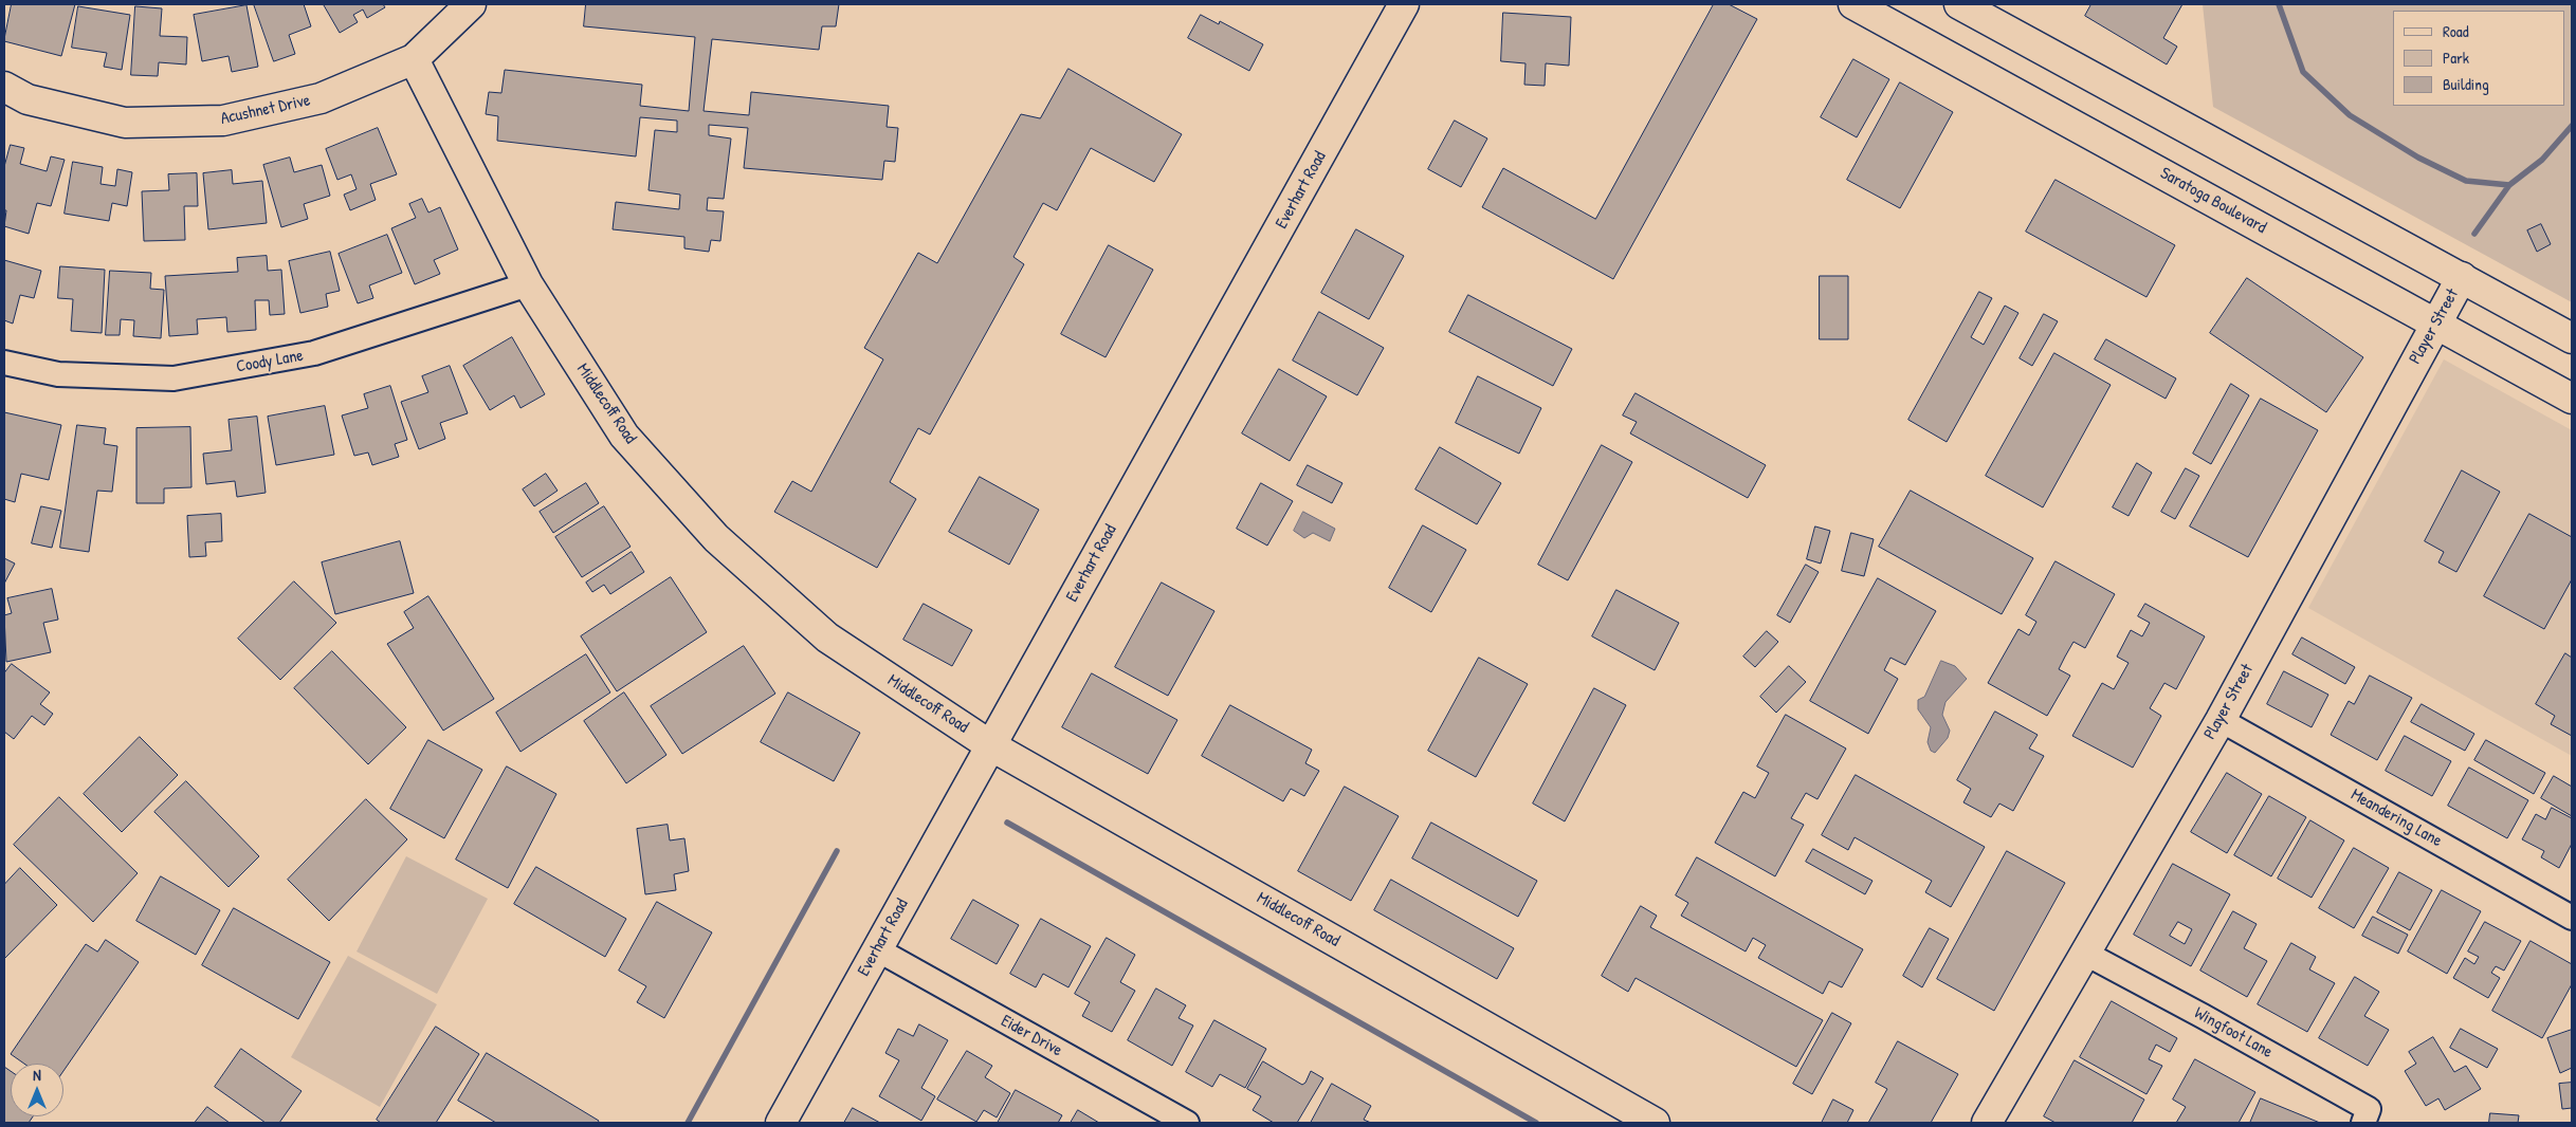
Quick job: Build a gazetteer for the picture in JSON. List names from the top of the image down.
{
  "streets": {
    "street": [
      "Acushnet Drive",
      "Everhart Road",
      "Saratoga Boulevard",
      "Player Street",
      "Coody Lane",
      "Middlecoff Road",
      "Meandering Lane",
      "Wingfoot Lane",
      "Eider Drive"
    ]
  },
  "crossings": [
    ["Acushnet Drive", "Middlecoff Road"],
    ["Everhart Road", "Middlecoff Road"],
    ["Everhart Road", "Eider Drive"],
    ["Saratoga Boulevard", "Player Street"],
    ["Player Street", "Meandering Lane"],
    ["Player Street", "Wingfoot Lane"],
    ["Coody Lane", "Middlecoff Road"]
  ],
  "legend": ["Road", "Park", "Building"],
  "north": "top"
}
